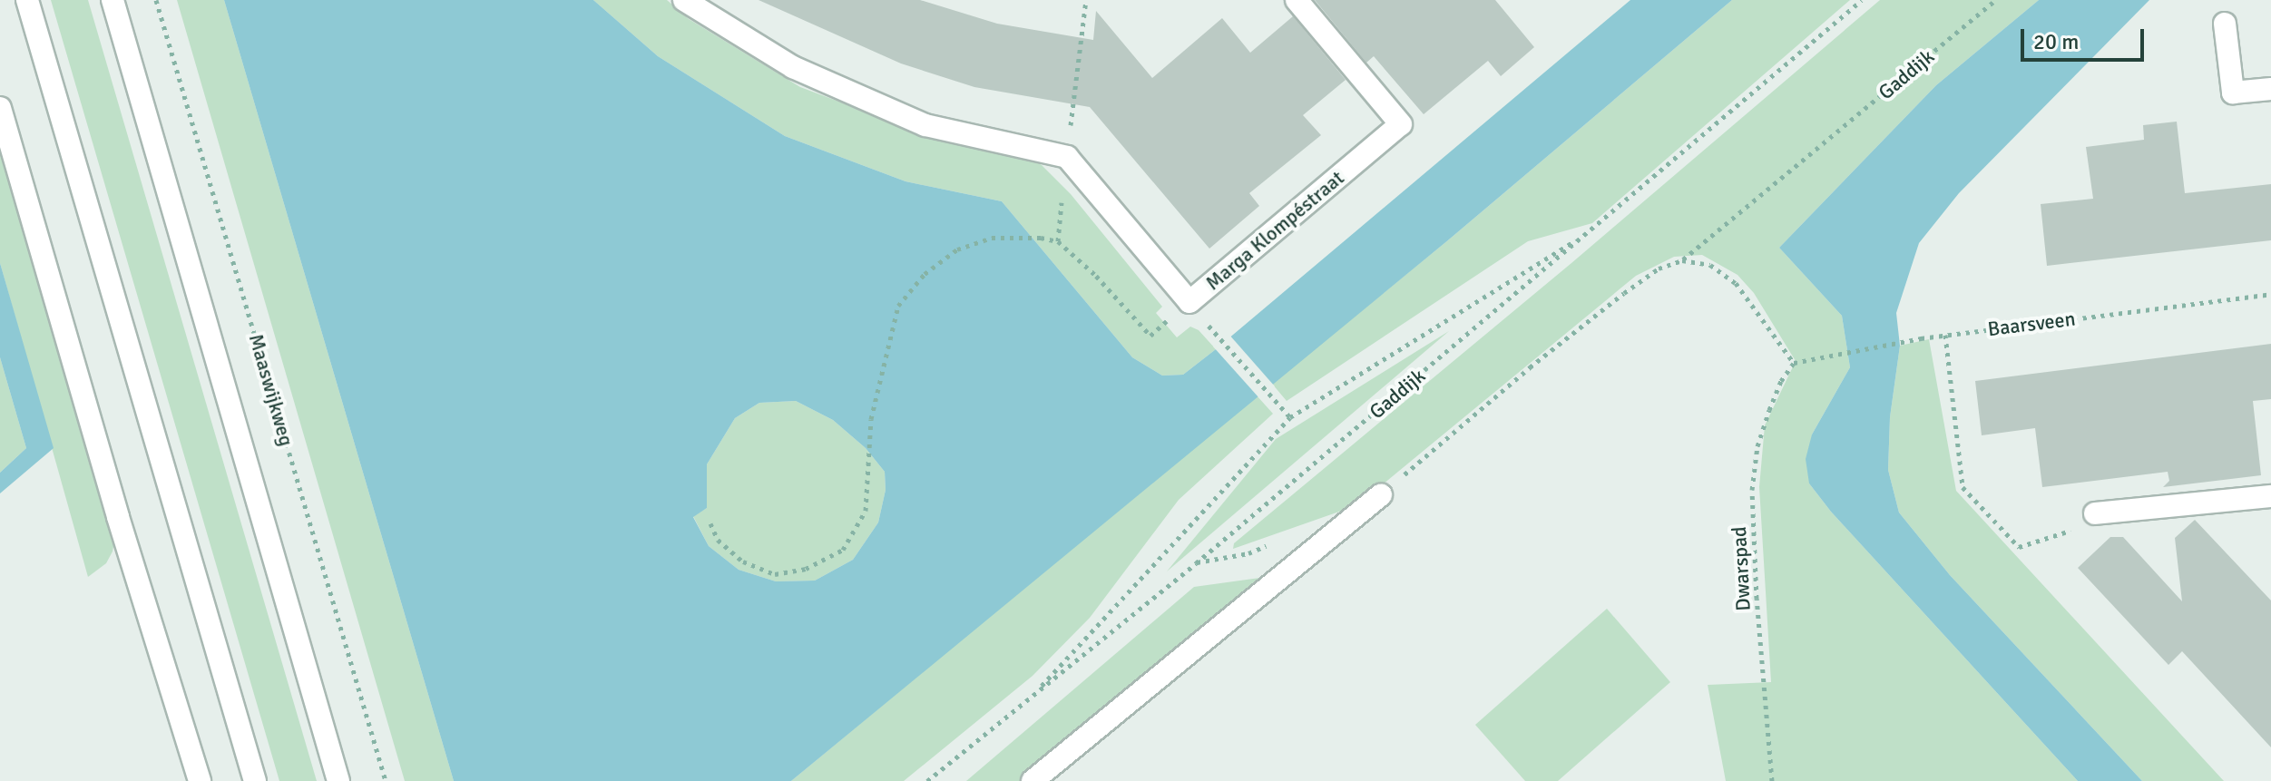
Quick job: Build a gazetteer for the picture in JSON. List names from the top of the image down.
{
  "streets": {
    "street": ["Marga Klompéstraat"],
    "path": [
      "Gaddijk",
      "Baarsveen",
      "Maaswijkweg",
      "Dwarspad"
    ]
  },
  "crossings": [
    ["Baarsveen", "Dwarspad"]
  ],
  "scale_bar": "20 m"
}
